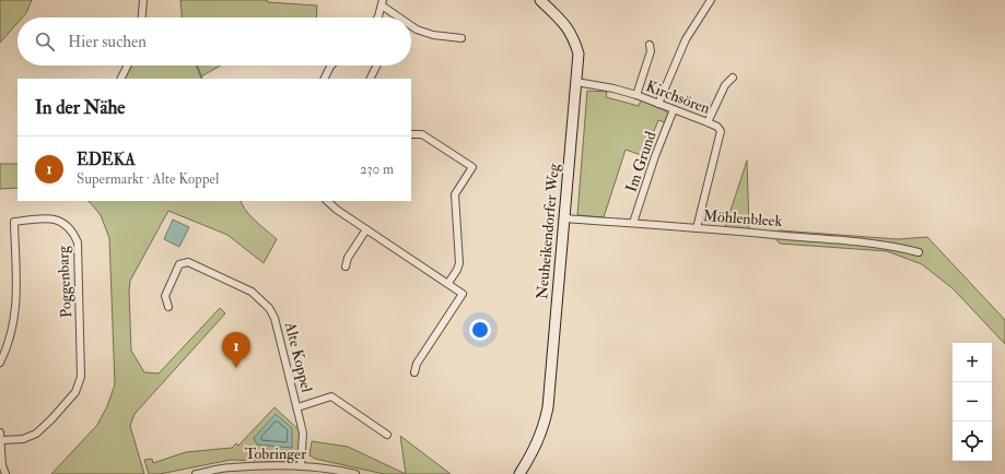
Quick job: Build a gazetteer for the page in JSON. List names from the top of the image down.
{
  "streets": {
    "street": [
      "Kirchsören",
      "Im Grund",
      "Möhlenbleek",
      "Neuheikendorfer Weg",
      "Poggenbarg",
      "Alte Koppel",
      "Tobringer"
    ]
  },
  "crossings": [
    ["Kirchsören", "Im Grund"],
    ["Kirchsören", "Möhlenbleek"],
    ["Kirchsören", "Neuheikendorfer Weg"],
    ["Im Grund", "Möhlenbleek"],
    ["Möhlenbleek", "Neuheikendorfer Weg"],
    ["Alte Koppel", "Tobringer"]
  ],
  "page": {
    "search": "Hier suchen",
    "heading": "In der Nähe",
    "list": [
      {
        "mark": "1",
        "name": "EDEKA",
        "note": "Supermarkt · Alte Koppel",
        "value": "230 m"
      }
    ],
    "pins": "1",
    "map_buttons": ["+", "−"]
  }
}
